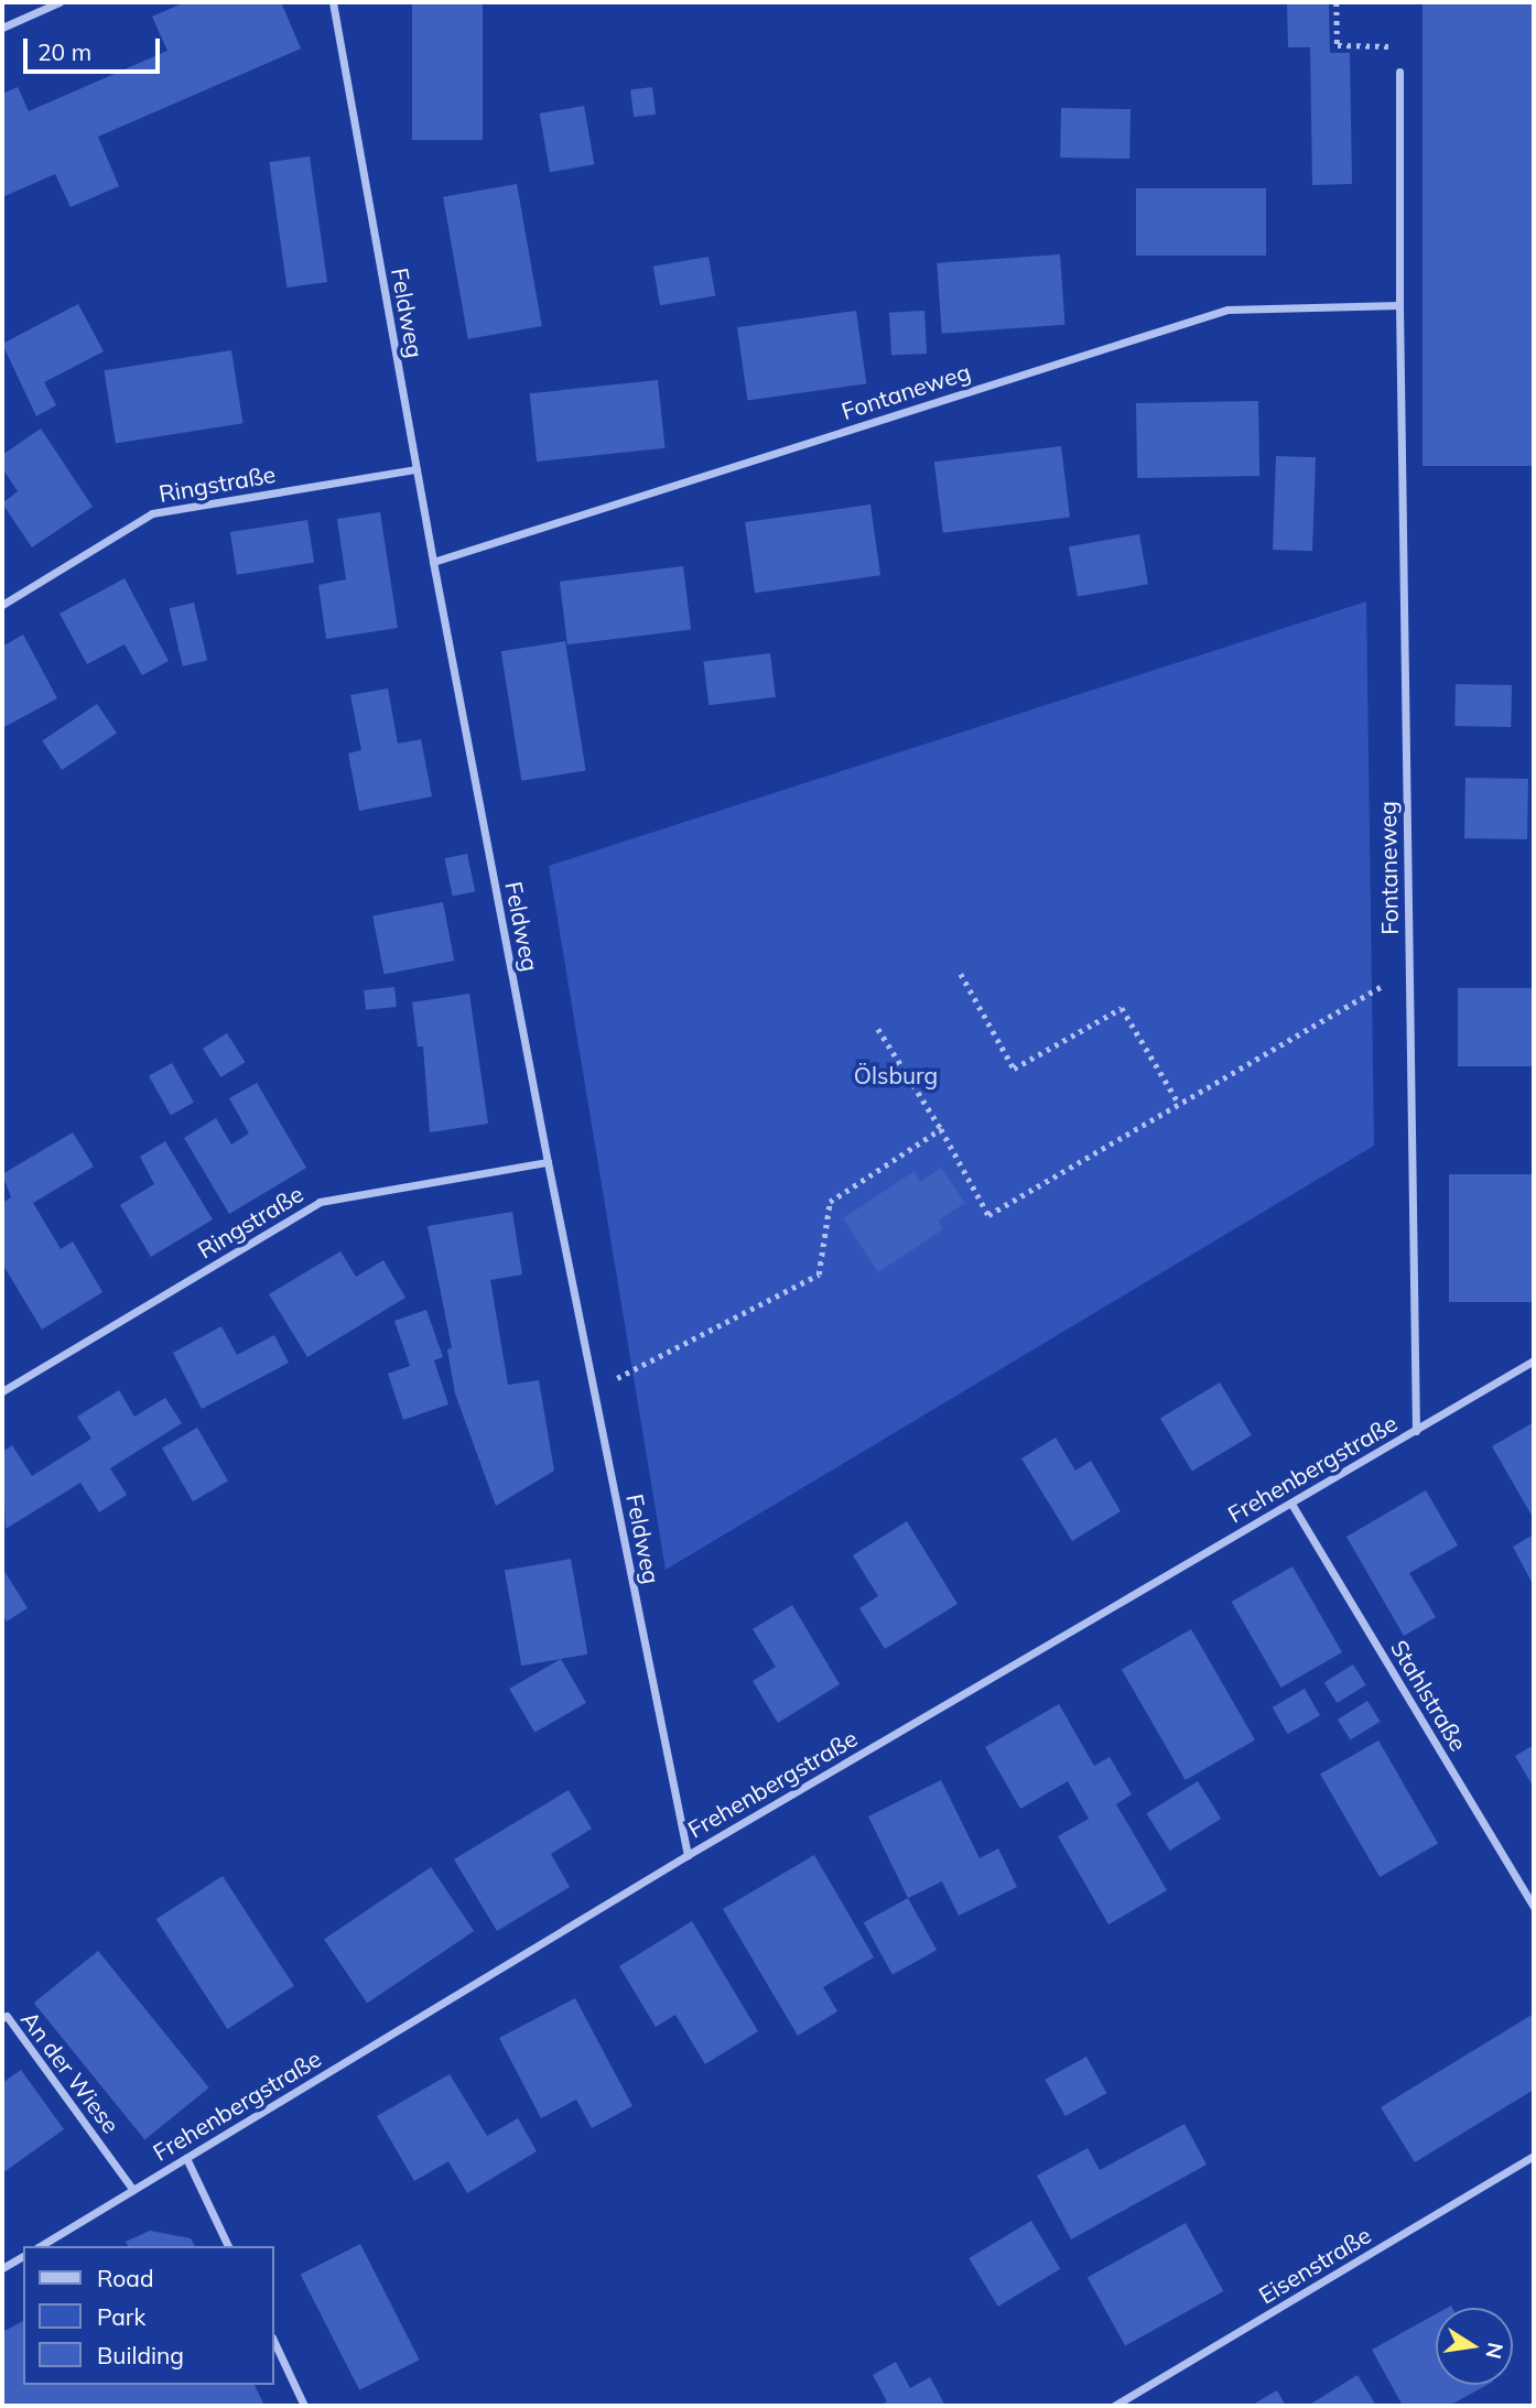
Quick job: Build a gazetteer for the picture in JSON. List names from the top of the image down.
{
  "streets": {
    "street": [
      "Feldweg",
      "Fontaneweg",
      "Ringstraße",
      "Frehenbergstraße",
      "Stahlstraße",
      "An der Wiese",
      "Eisenstraße"
    ]
  },
  "crossings": [
    ["Feldweg", "Fontaneweg"],
    ["Feldweg", "Ringstraße"],
    ["Feldweg", "Frehenbergstraße"],
    ["Fontaneweg", "Frehenbergstraße"],
    ["Frehenbergstraße", "Stahlstraße"],
    ["Frehenbergstraße", "An der Wiese"]
  ],
  "parks": ["Ölsburg"],
  "legend": ["Road", "Park", "Building"],
  "scale_bar": "20 m",
  "north": "right"
}
